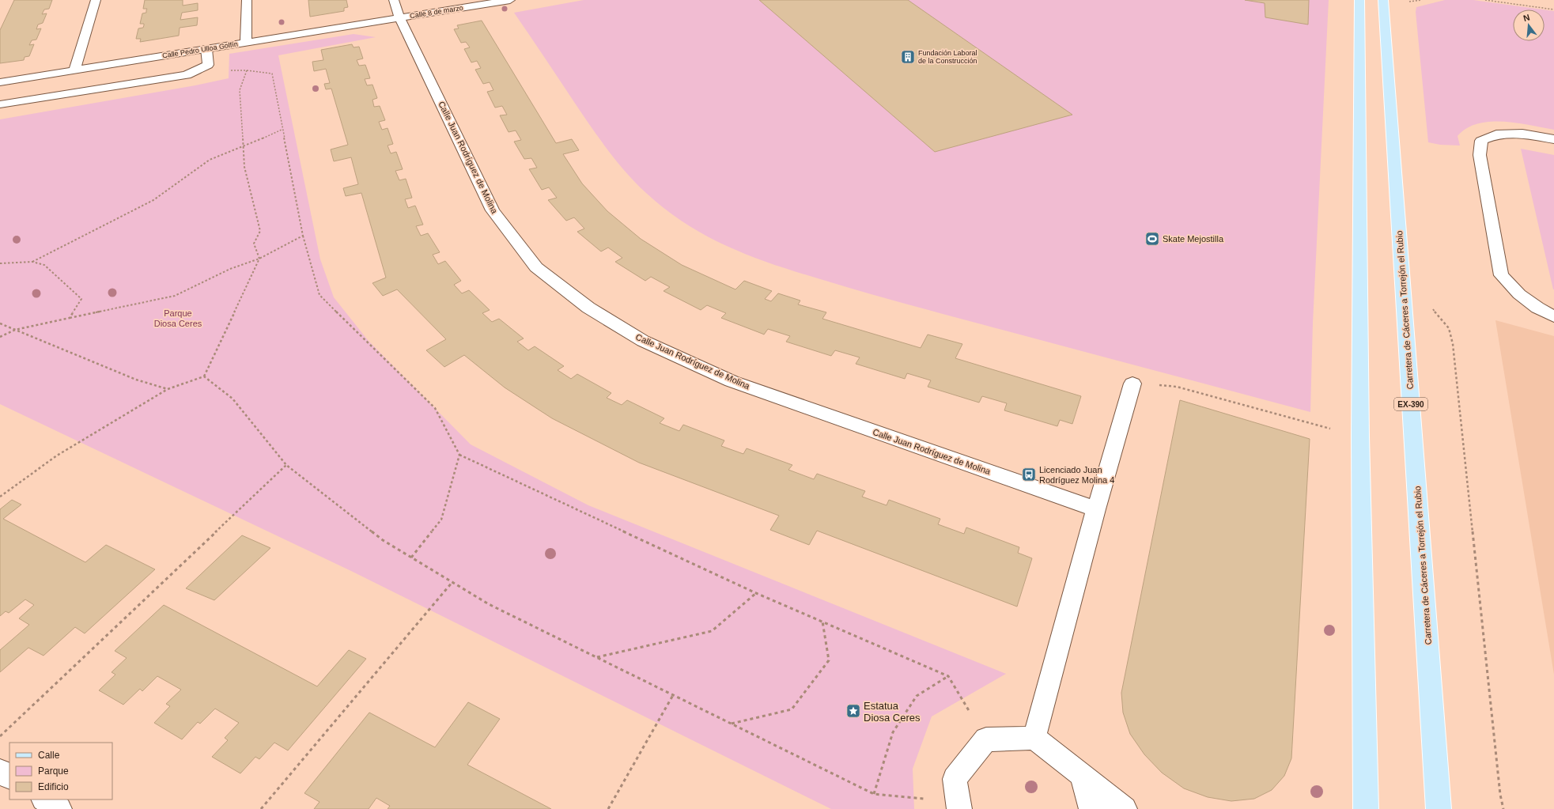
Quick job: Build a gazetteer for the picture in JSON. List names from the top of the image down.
{
  "streets": {
    "main road": ["Carretera de Cáceres a Torrejón el Rubio", "EX-390"],
    "street": ["Calle 8 de marzo", "Calle Pedro Ulloa Golfín", "Calle Juan Rodríguez de Molina"]
  },
  "crossings": [
    ["Calle 8 de marzo", "Calle Pedro Ulloa Golfín"],
    ["Calle 8 de marzo", "Calle Juan Rodríguez de Molina"],
    ["Calle Pedro Ulloa Golfín", "Calle Juan Rodríguez de Molina"]
  ],
  "parks": ["Parque Diosa Ceres"],
  "places": {
    "building": ["Fundación Laboral de la Construcción"],
    "sports": ["Skate Mejostilla"],
    "bus stop": ["Licenciado Juan Rodríguez Molina 4"],
    "place": ["Estatua Diosa Ceres"]
  },
  "legend": ["Calle", "Parque", "Edificio"],
  "north": "top"
}
